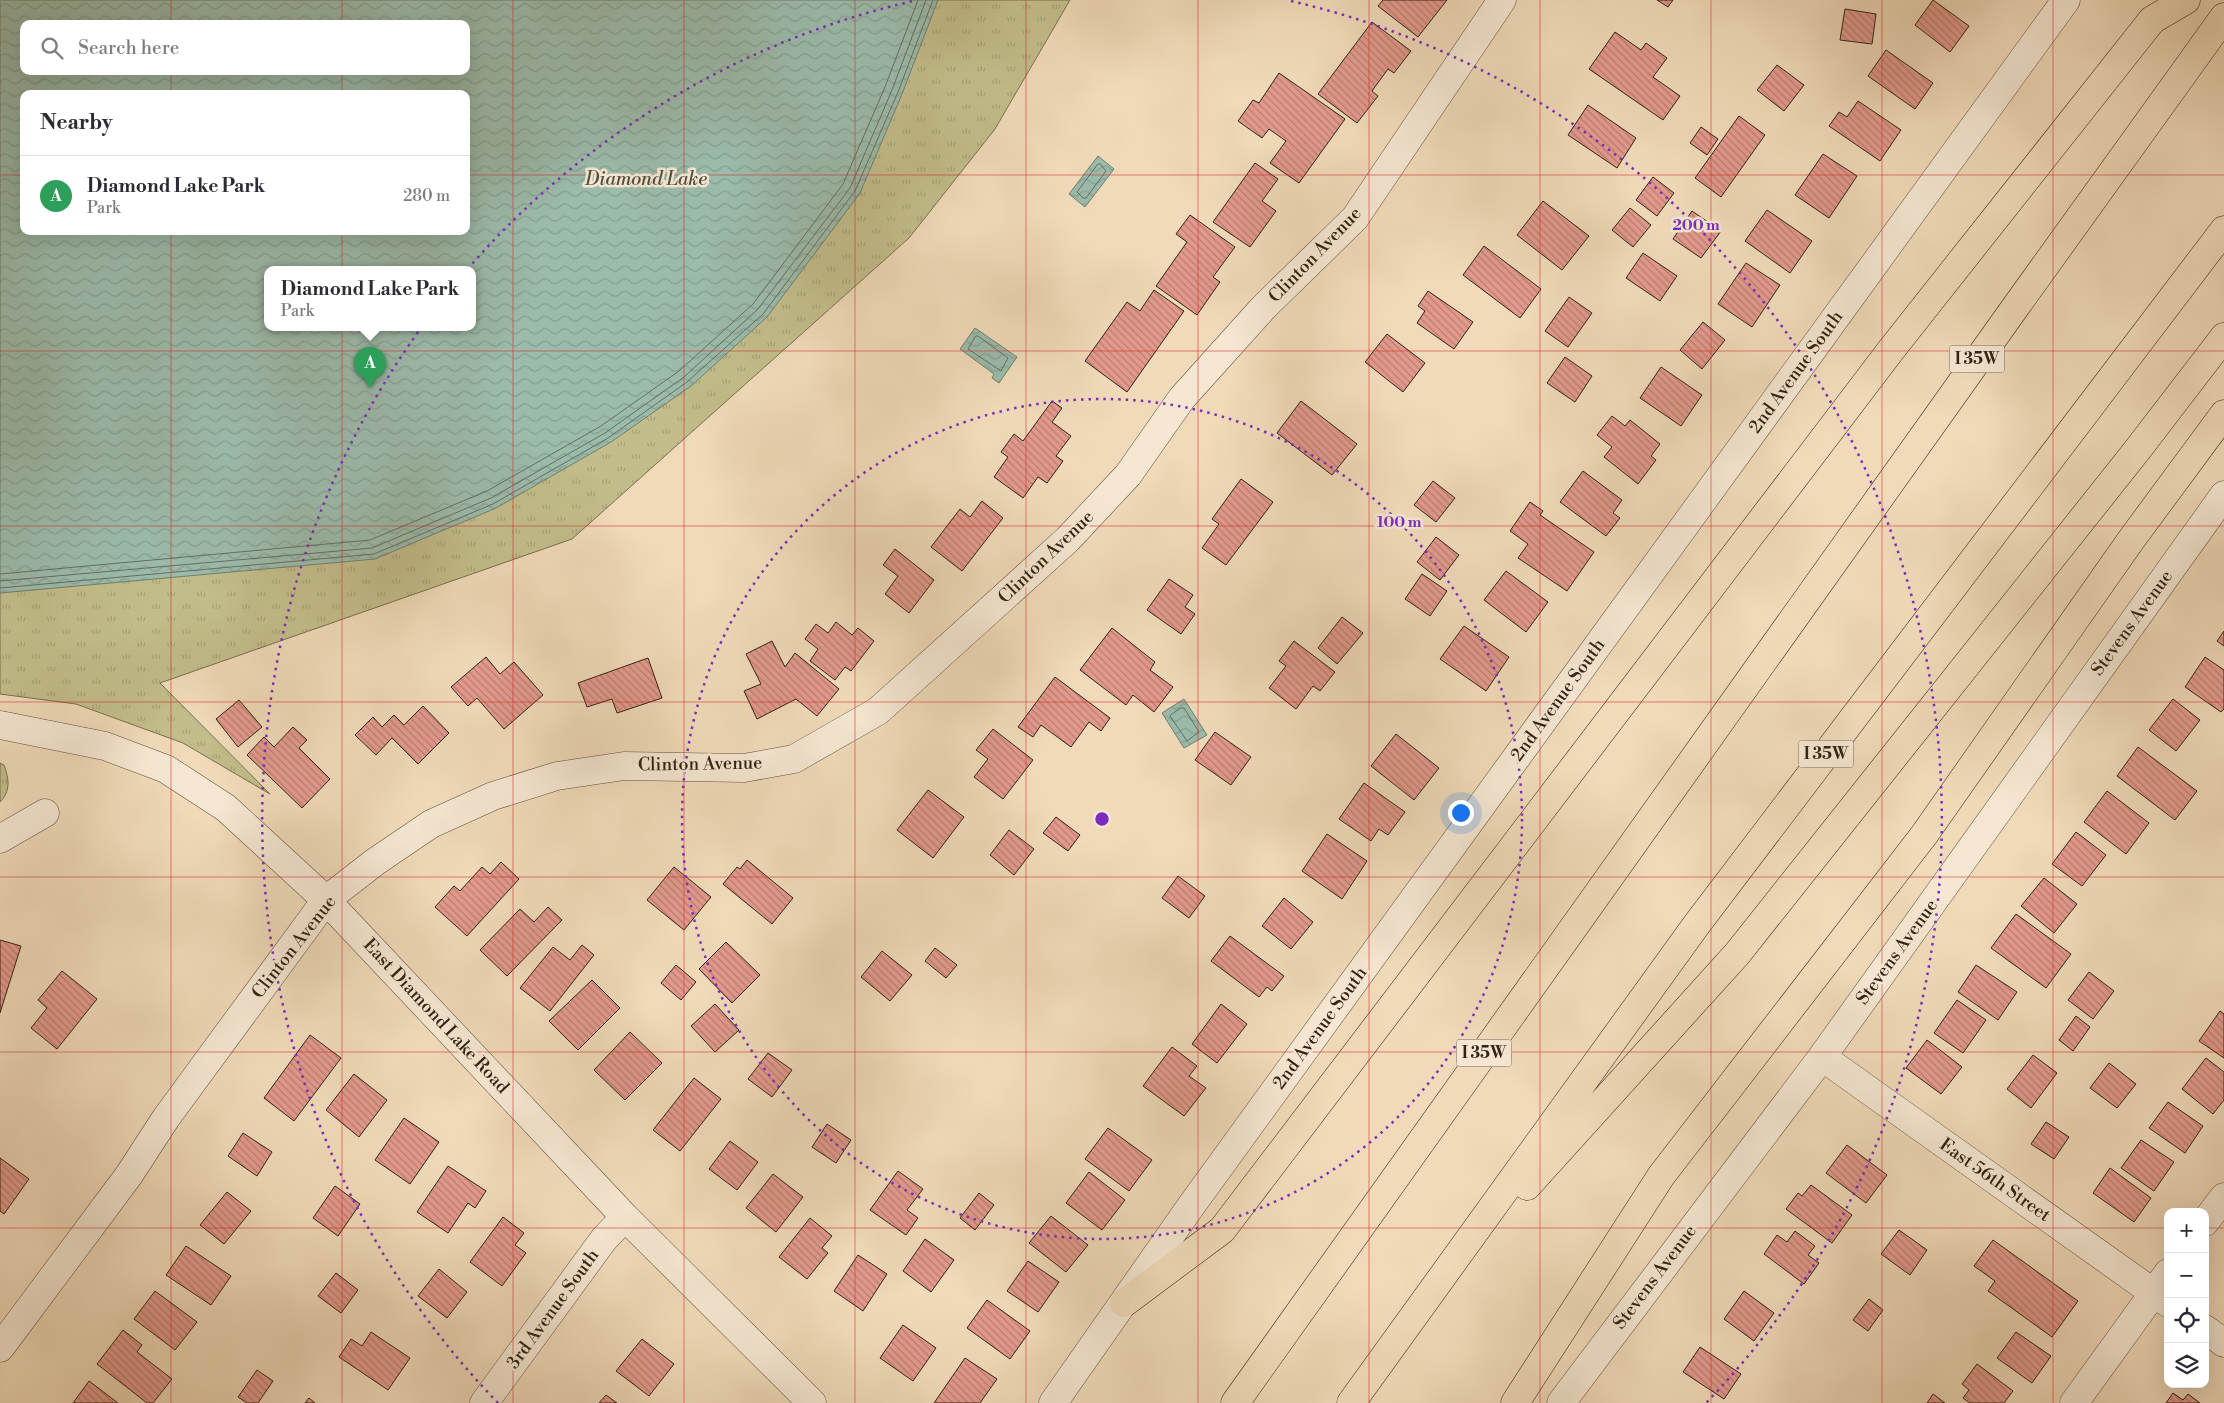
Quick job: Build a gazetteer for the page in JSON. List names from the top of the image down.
{
  "streets": {
    "highway": ["I 35W"],
    "street": [
      "Clinton Avenue",
      "2nd Avenue South",
      "Stevens Avenue",
      "East Diamond Lake Road",
      "East 56th Street",
      "3rd Avenue South"
    ]
  },
  "crossings": [
    ["Clinton Avenue", "East Diamond Lake Road"],
    ["Stevens Avenue", "East 56th Street"],
    ["East Diamond Lake Road", "3rd Avenue South"]
  ],
  "water": ["Diamond Lake"],
  "page": {
    "search": "Search here",
    "heading": "Nearby",
    "list": [
      {
        "mark": "A",
        "name": "Diamond Lake Park",
        "note": "Park",
        "value": "280 m"
      }
    ],
    "popup": ["Diamond Lake Park", "Park"],
    "pins": "A",
    "map_buttons": ["+", "−"]
  },
  "rings": ["200 m", "100 m"]
}
